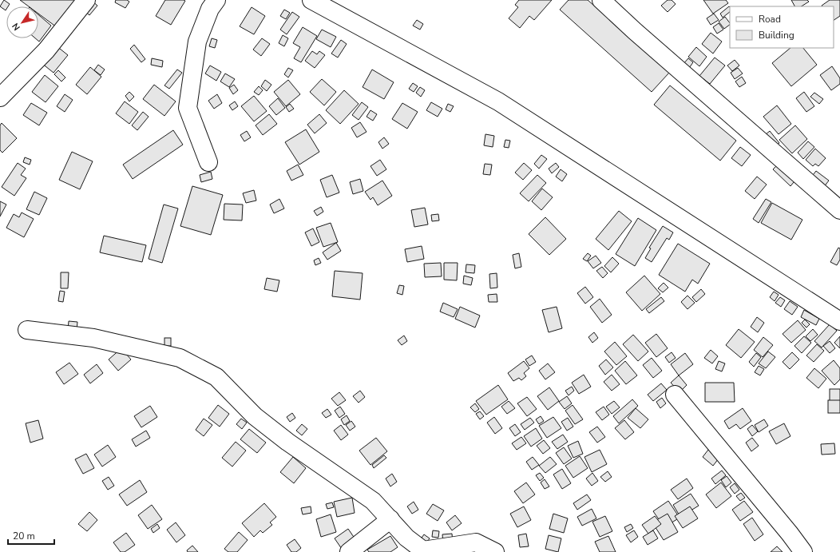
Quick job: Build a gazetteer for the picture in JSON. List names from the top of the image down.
{
  "legend": ["Road", "Building"],
  "scale_bar": "20 m",
  "north": "bottom left"
}
